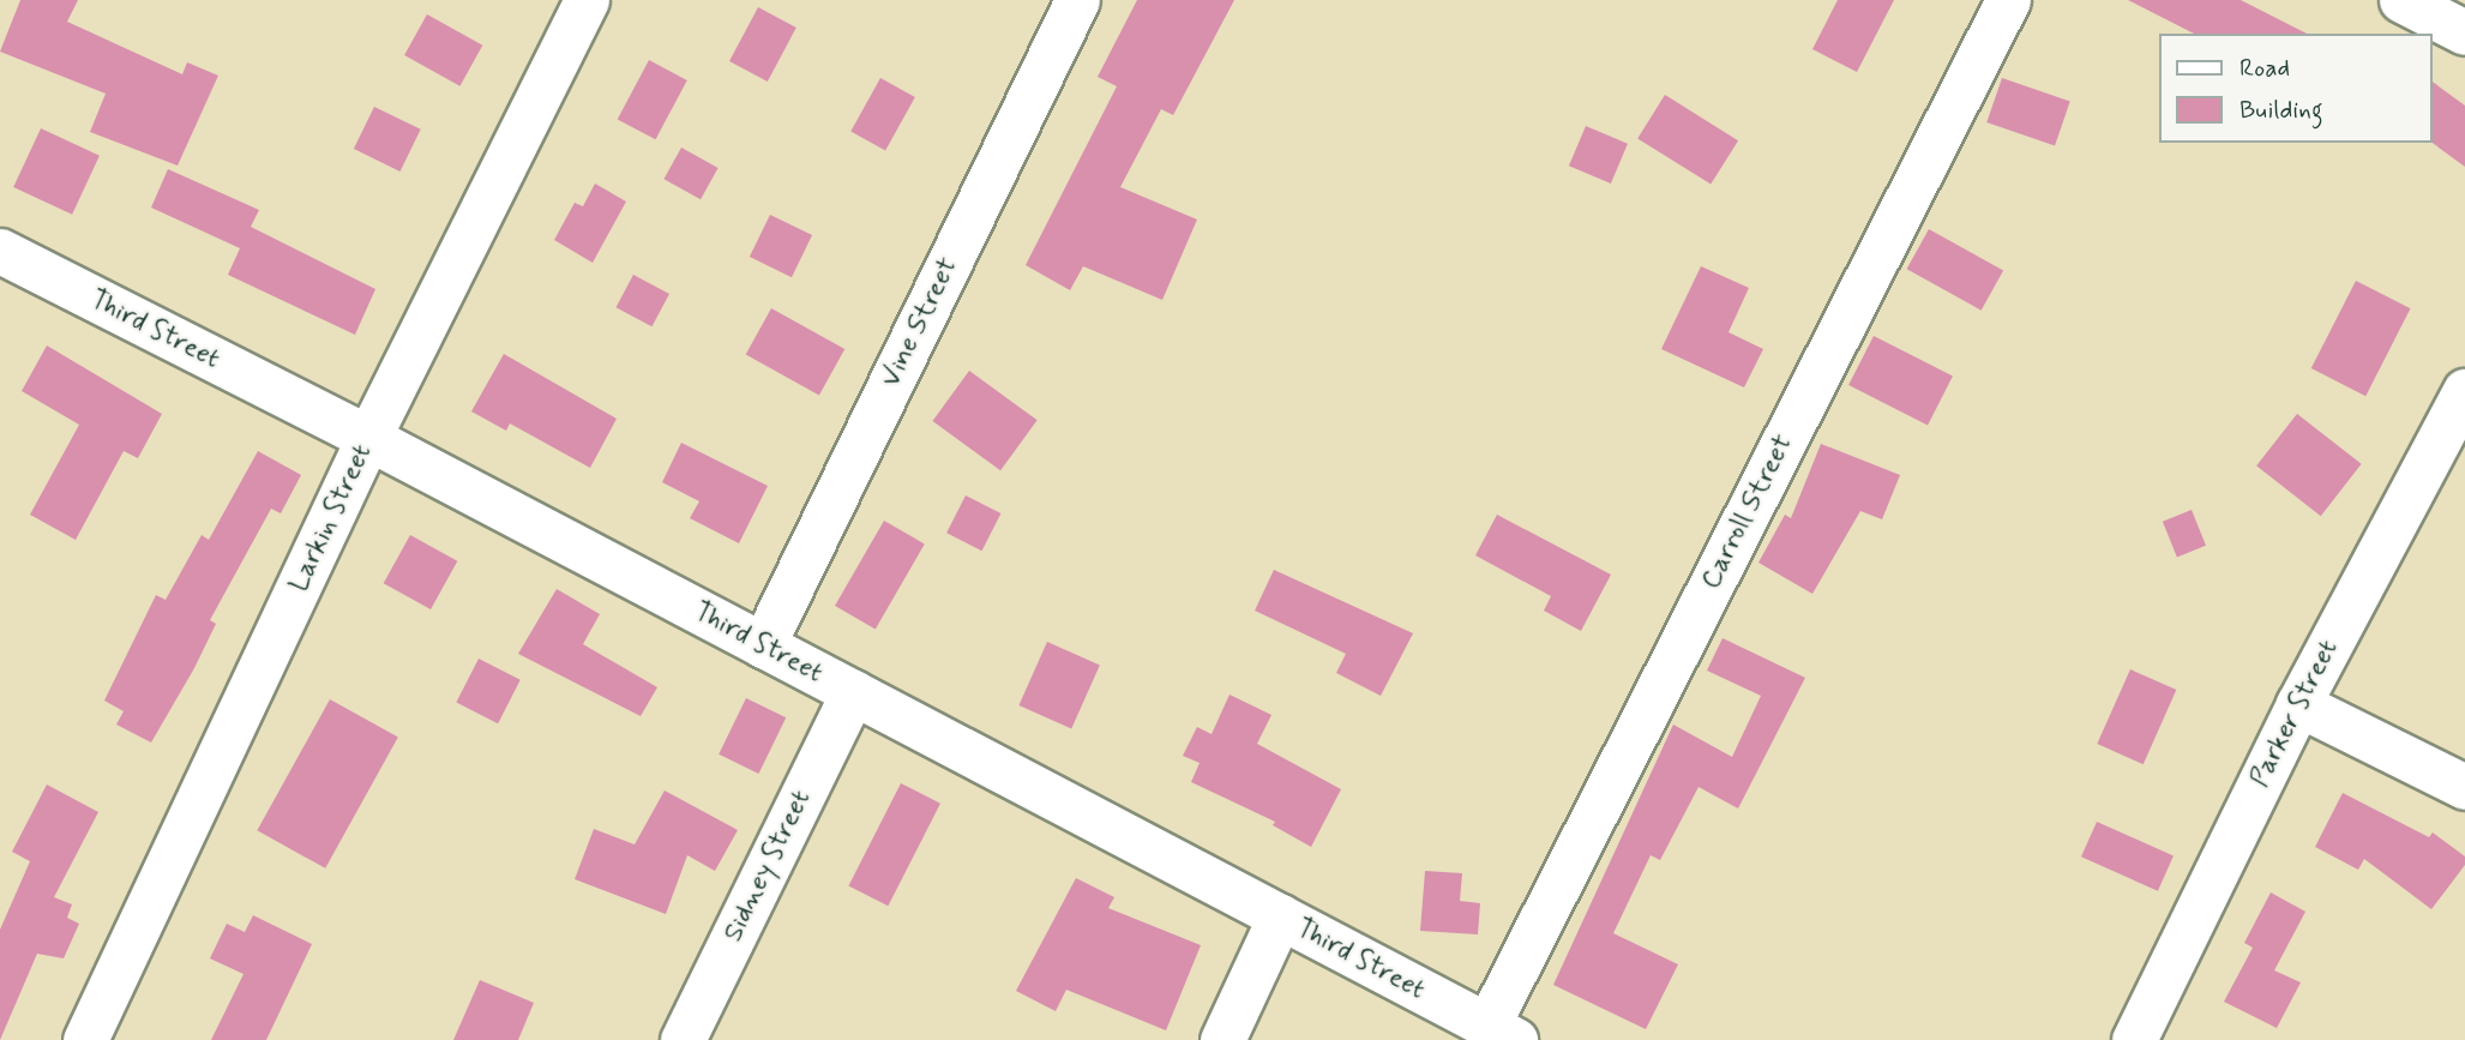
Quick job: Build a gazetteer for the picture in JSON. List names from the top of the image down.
{
  "streets": {
    "street": [
      "Vine Street",
      "Third Street",
      "Carroll Street",
      "Larkin Street",
      "Parker Street",
      "Sidney Street"
    ]
  },
  "crossings": [
    ["Vine Street", "Third Street"],
    ["Third Street", "Carroll Street"],
    ["Third Street", "Larkin Street"],
    ["Third Street", "Sidney Street"]
  ],
  "legend": ["Road", "Building"]
}
